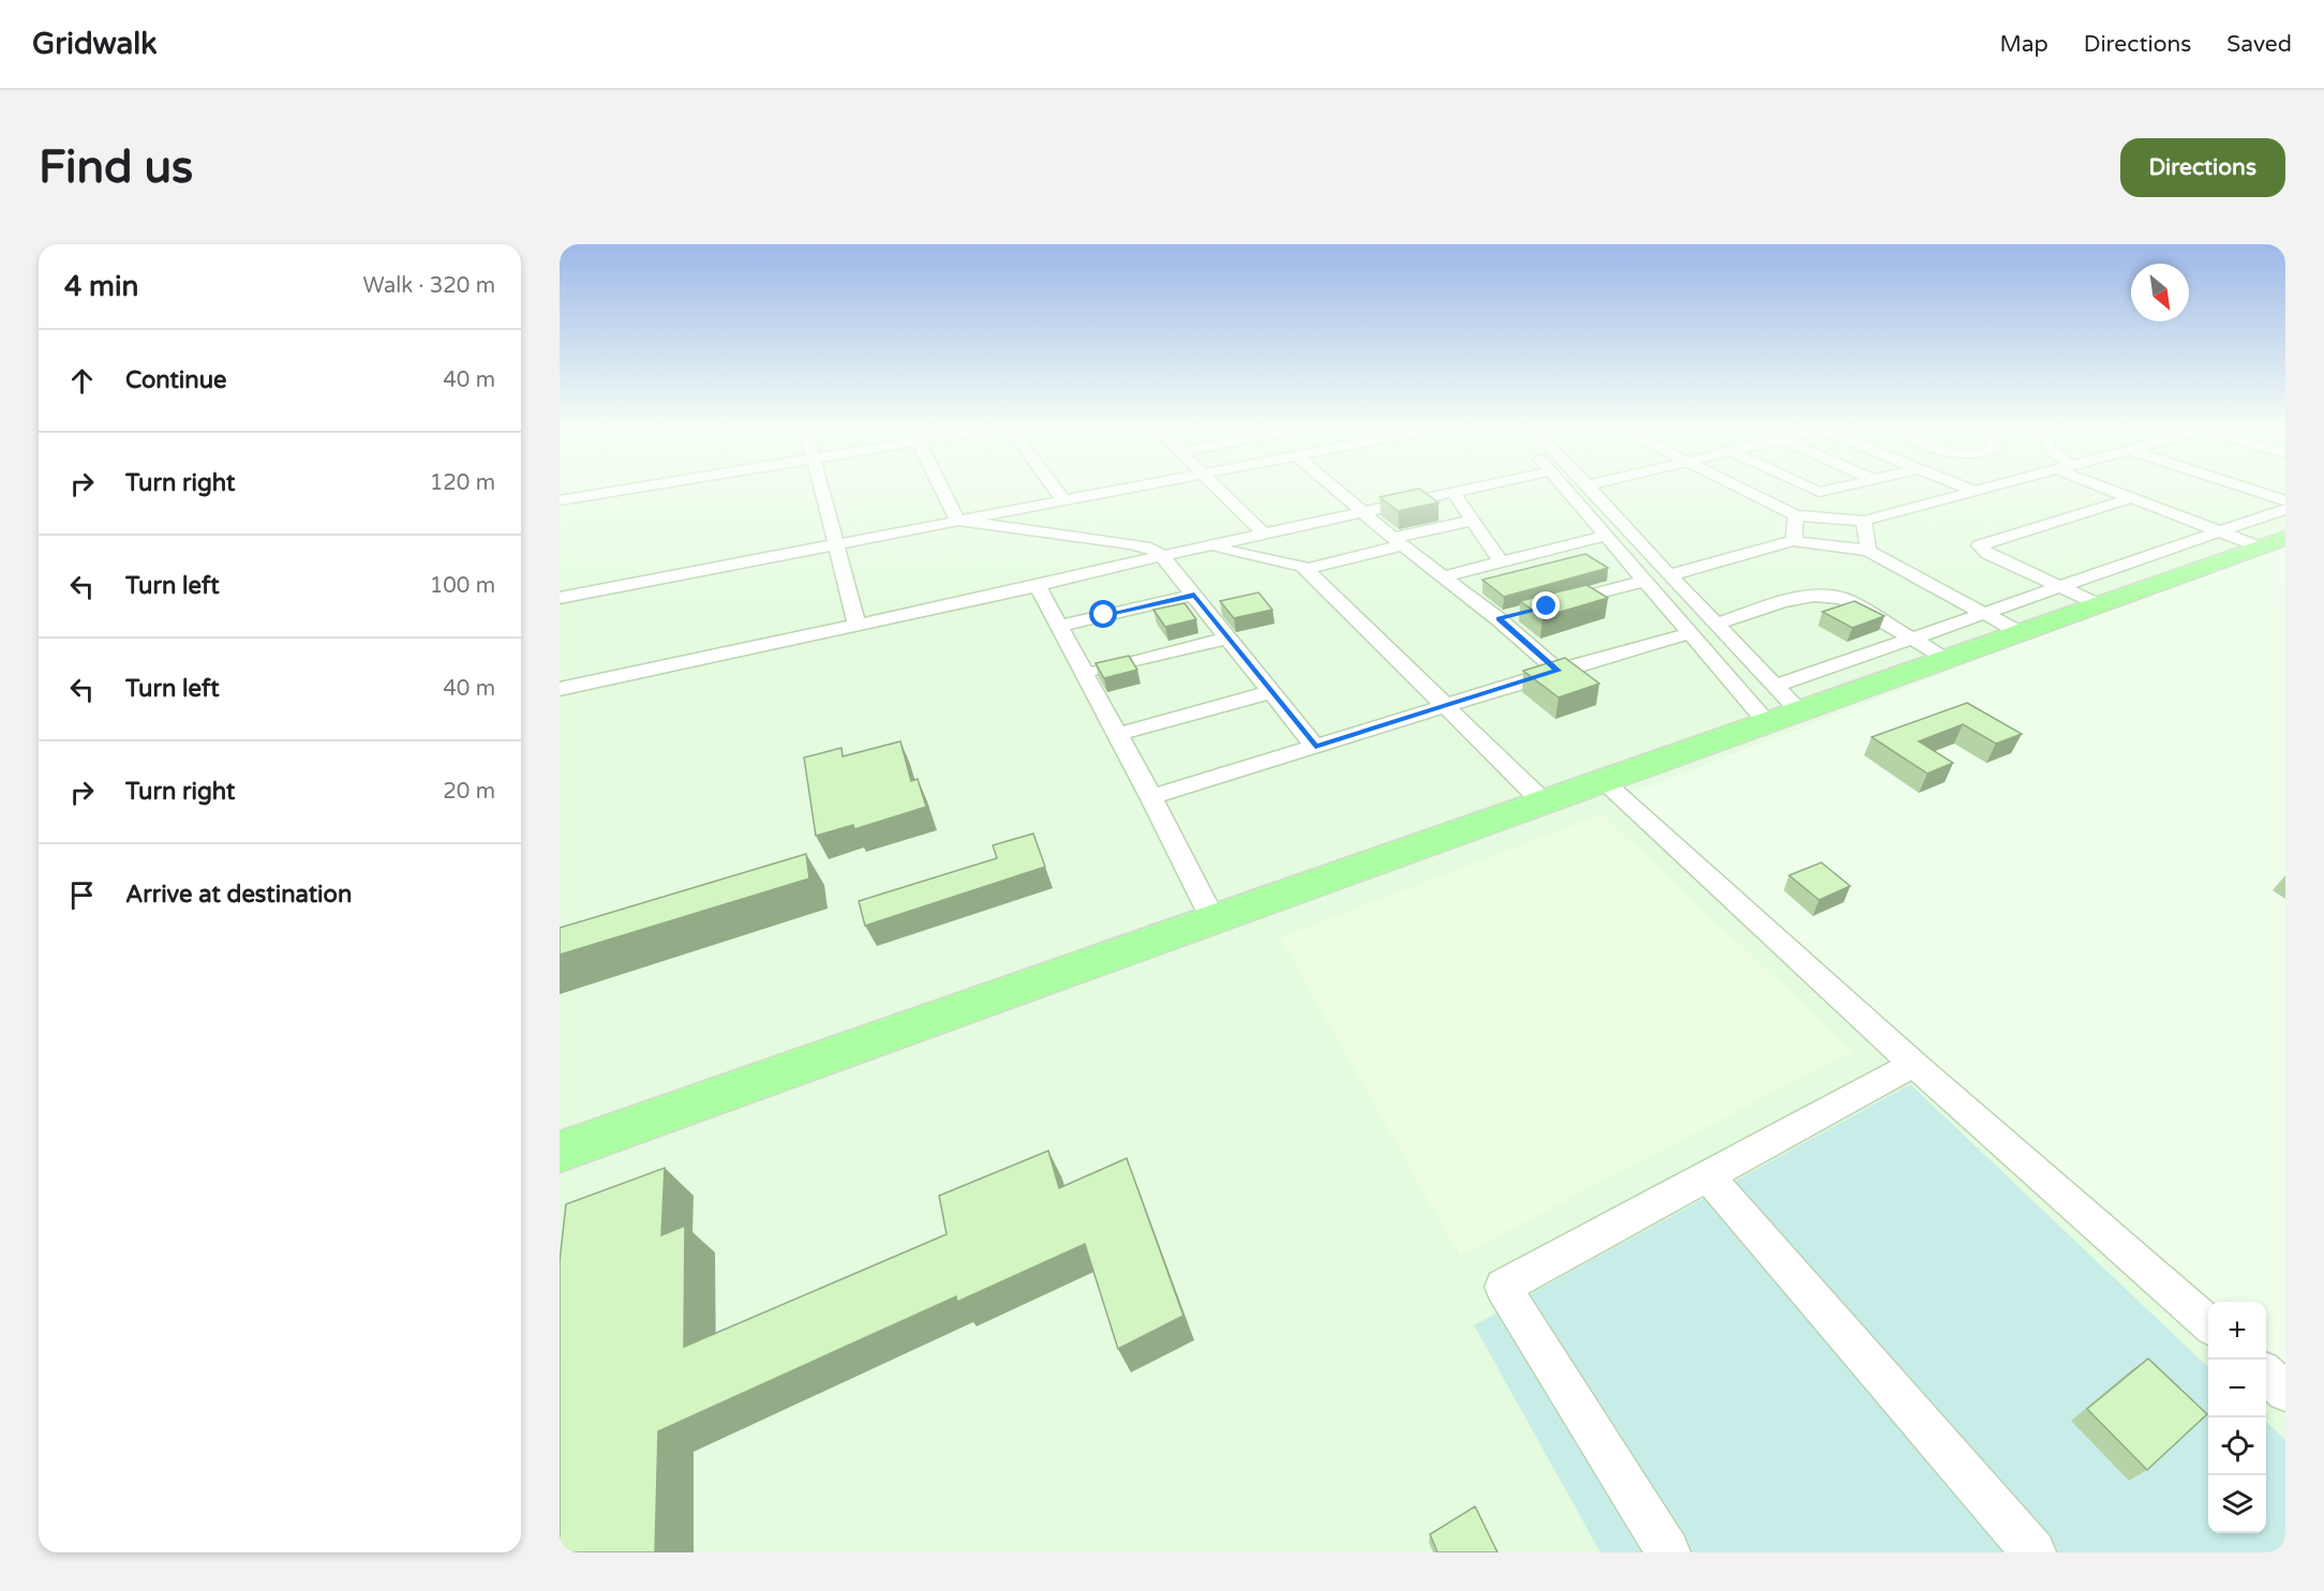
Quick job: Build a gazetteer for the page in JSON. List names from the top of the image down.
{
  "north": "bottom right",
  "page": {
    "header": "Gridwalk",
    "nav": ["Map", "Directions", "Saved"],
    "buttons": "Directions",
    "title": "Find us",
    "heading": ["4 min", "Walk · 320 m"],
    "list": [
      ["Continue", "40 m"],
      ["Turn right", "120 m"],
      ["Turn left", "100 m"],
      ["Turn left", "40 m"],
      ["Turn right", "20 m"],
      "Arrive at destination"
    ],
    "map_buttons": ["+", "−"]
  }
}
